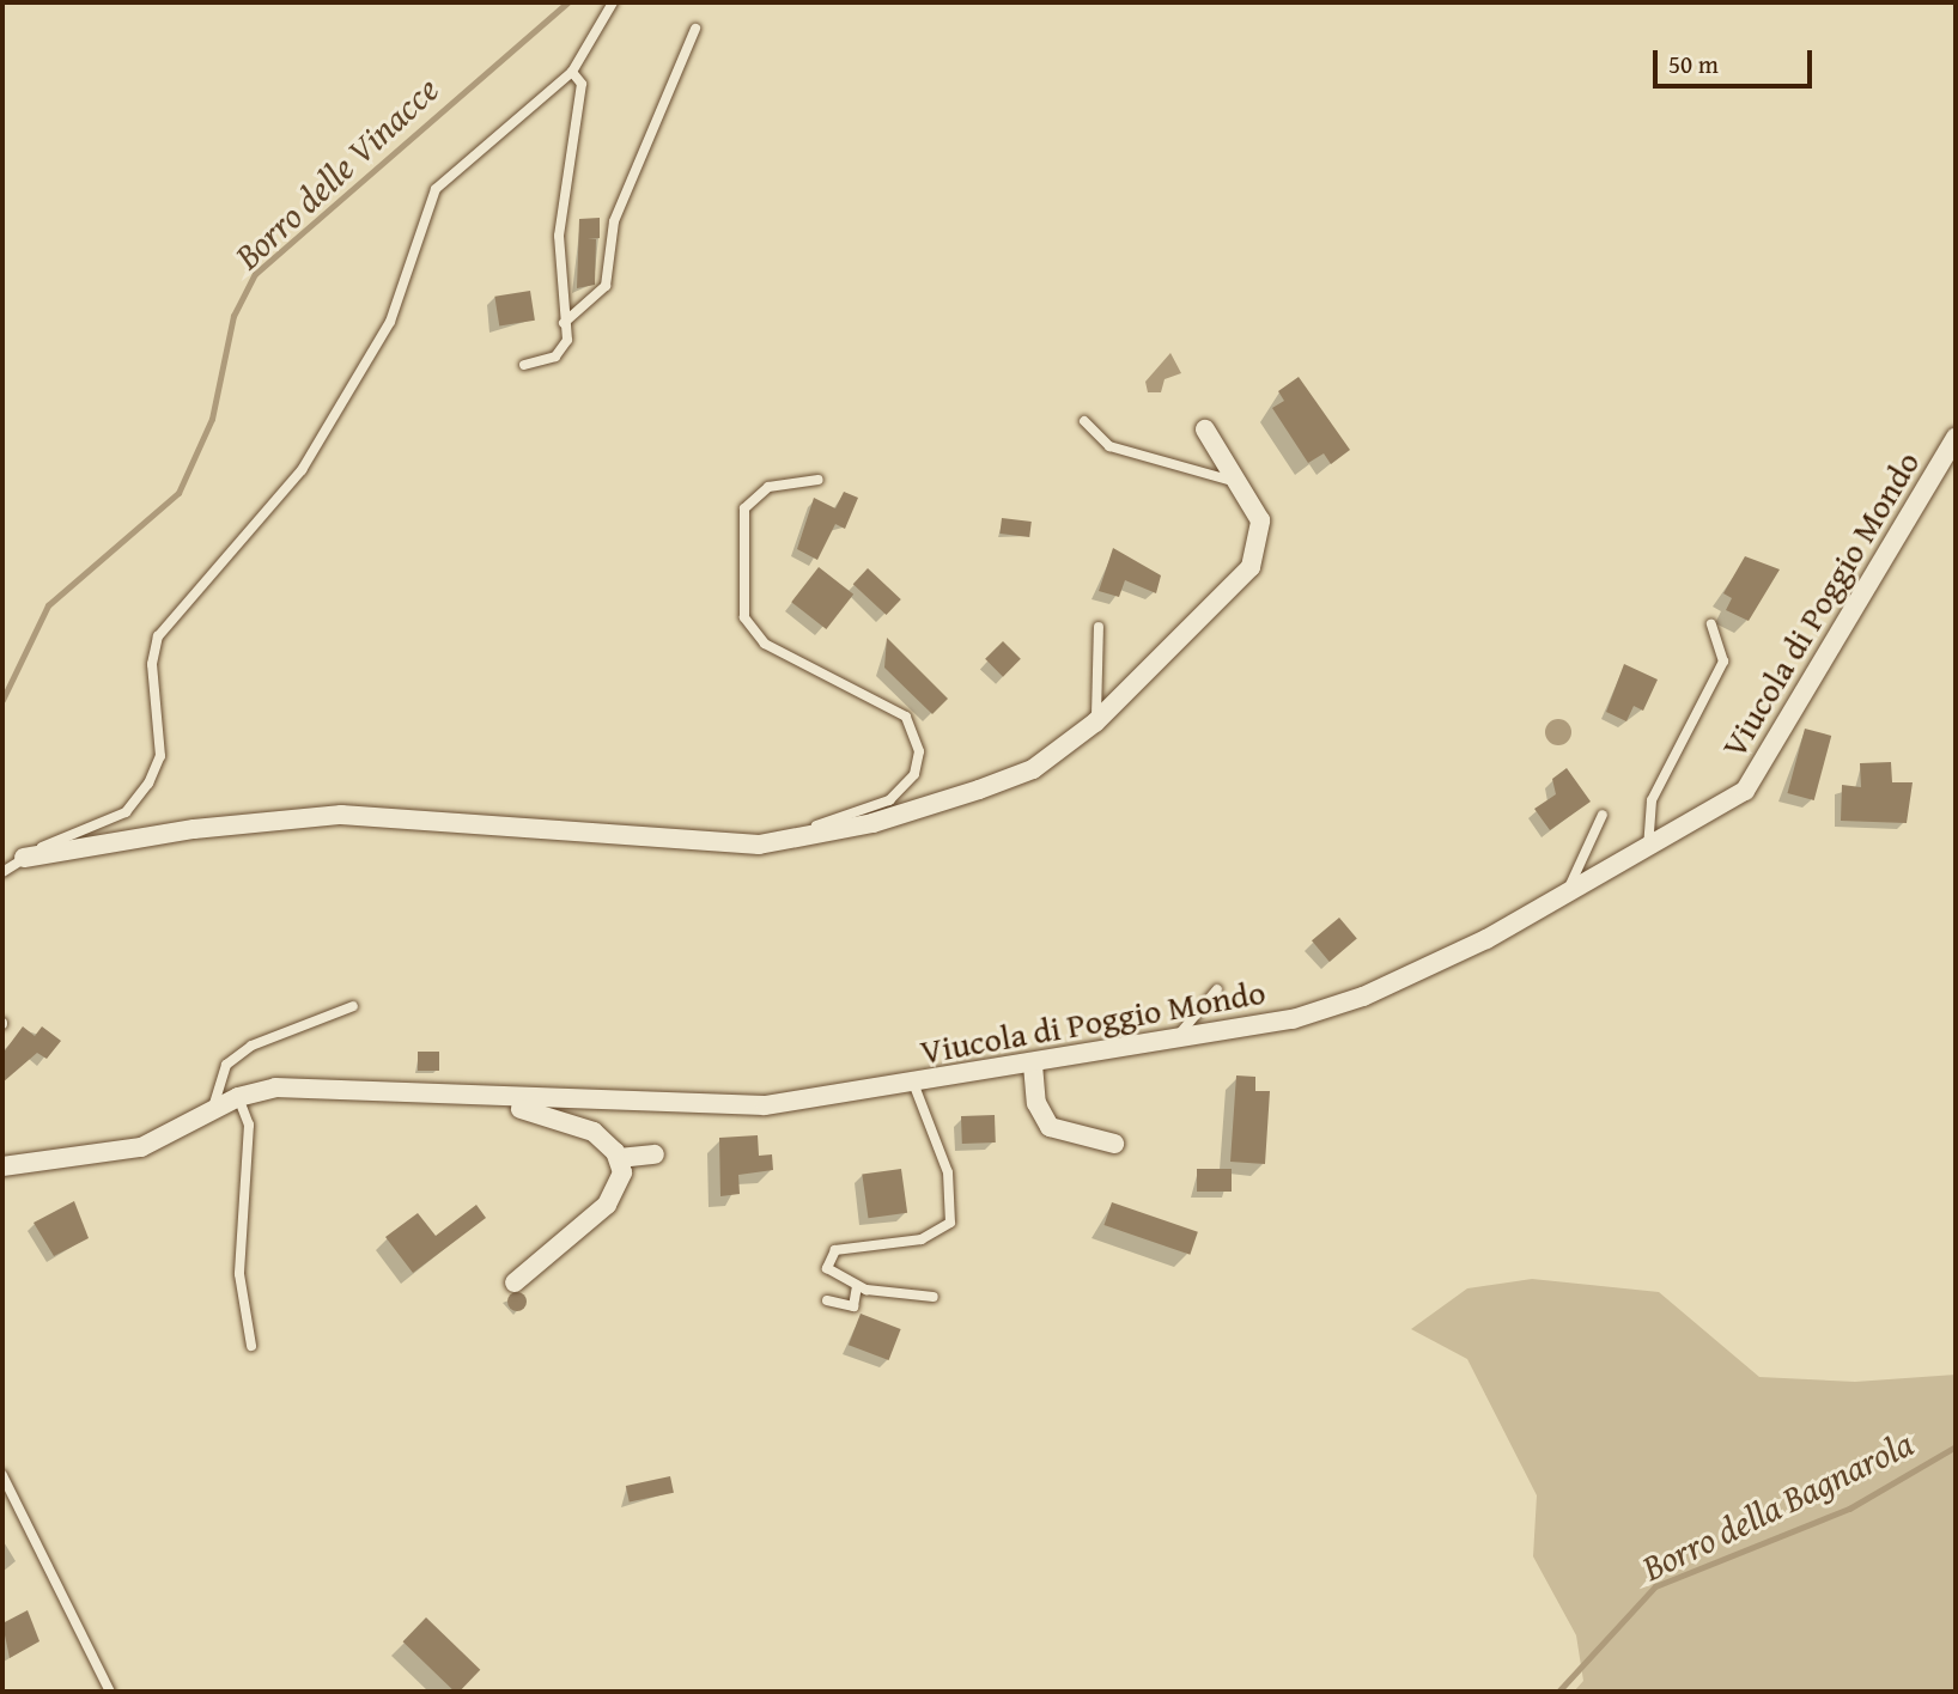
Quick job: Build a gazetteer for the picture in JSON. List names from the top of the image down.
{
  "streets": {
    "street": ["Viucola di Poggio Mondo"]
  },
  "water": ["Borro delle Vinacce", "Borro della Bagnarola"],
  "scale_bar": "50 m"
}
